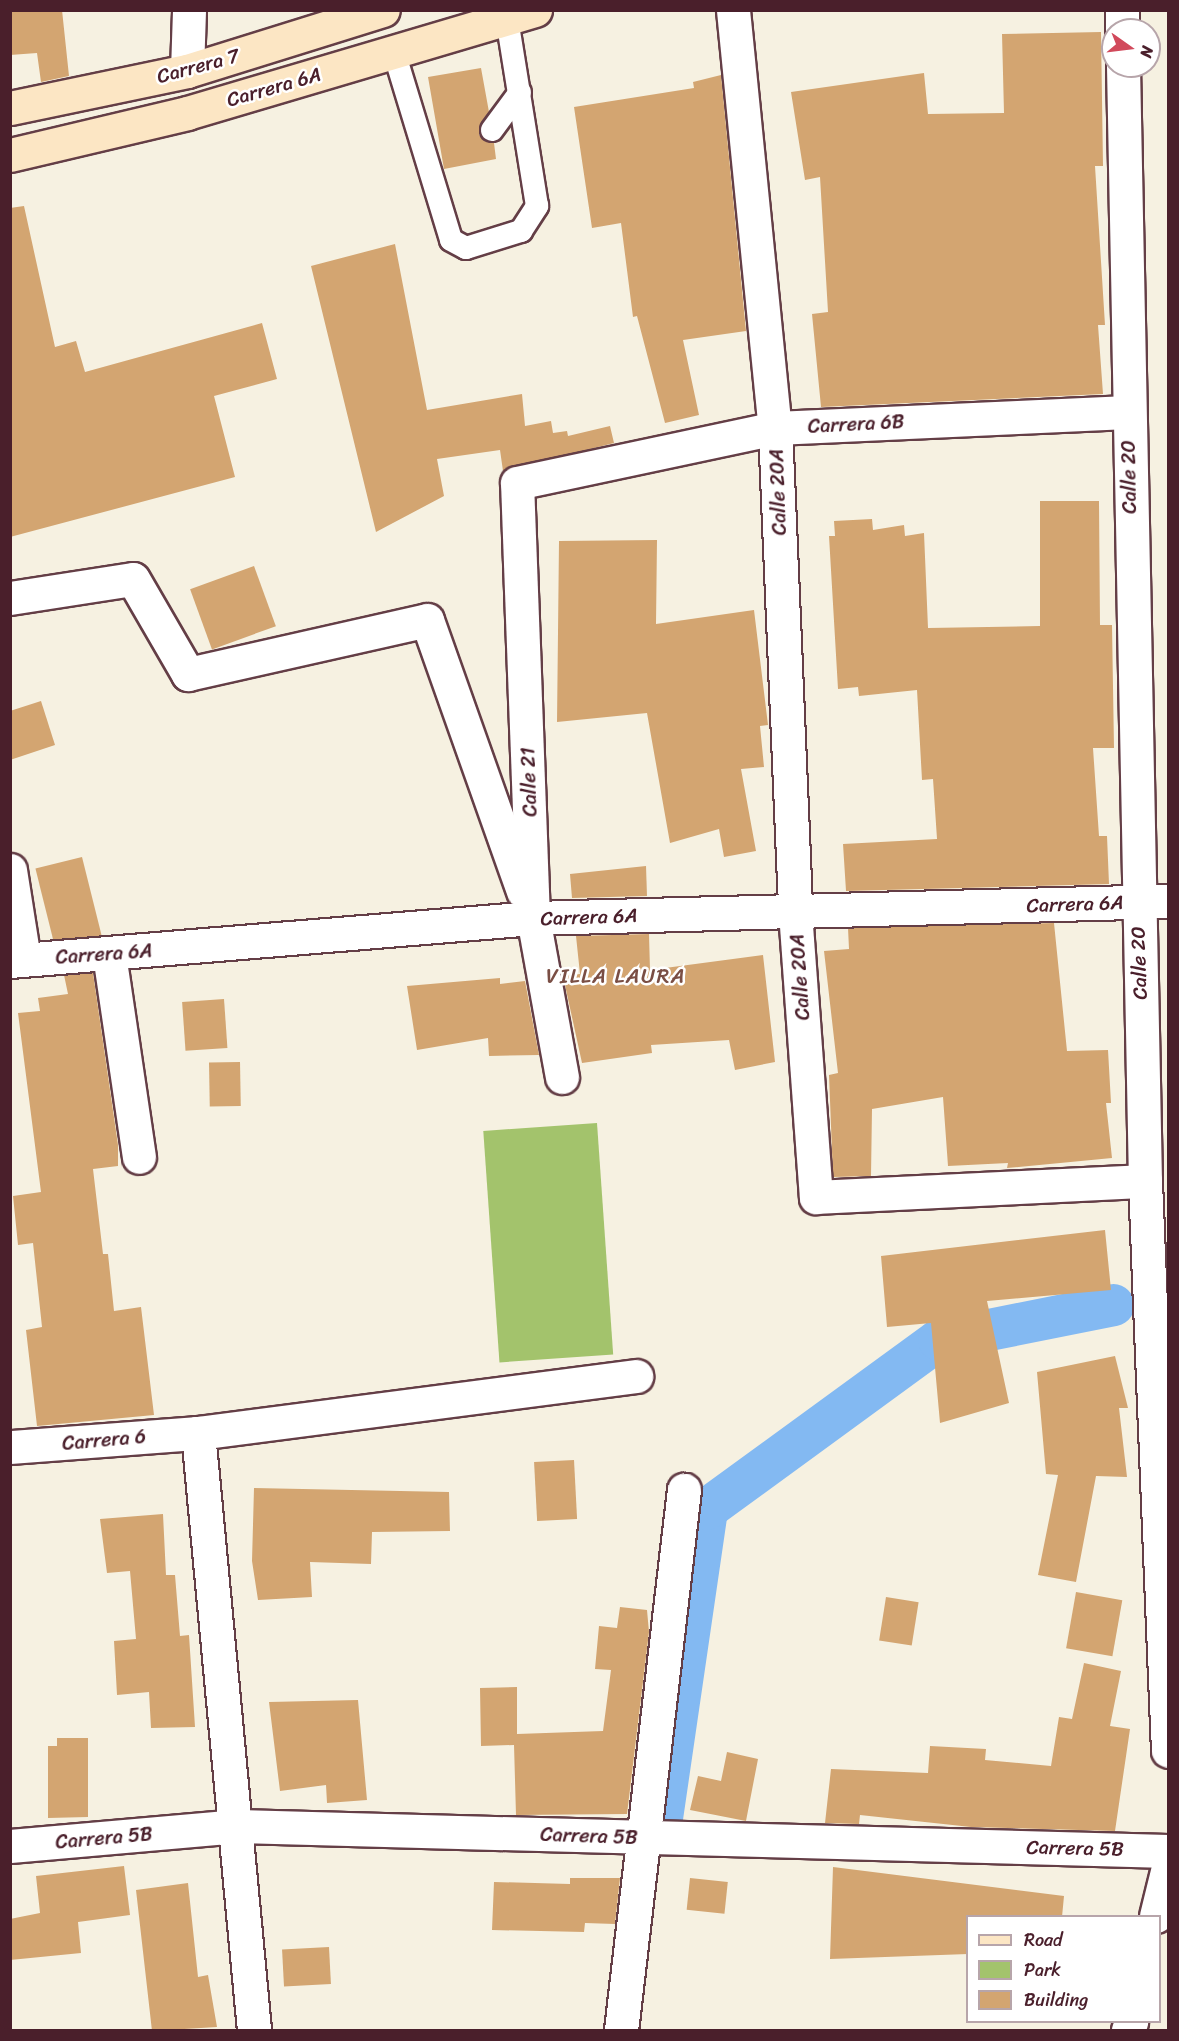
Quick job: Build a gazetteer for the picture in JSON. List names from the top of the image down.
{
  "streets": {
    "main road": ["Carrera 7", "Carrera 6A"],
    "street": [
      "Carrera 6B",
      "Calle 20",
      "Calle 20A",
      "Calle 21",
      "Carrera 6",
      "Carrera 5B"
    ]
  },
  "crossings": [
    ["Carrera 6A", "Calle 20"],
    ["Carrera 6A", "Calle 20A"],
    ["Carrera 6A", "Calle 21"],
    ["Carrera 6B", "Calle 20"],
    ["Carrera 6B", "Calle 20A"],
    ["Carrera 6B", "Calle 21"],
    ["Calle 20", "Calle 20A"]
  ],
  "districts": ["VILLA LAURA"],
  "legend": ["Road", "Park", "Building"],
  "north": "right"
}
